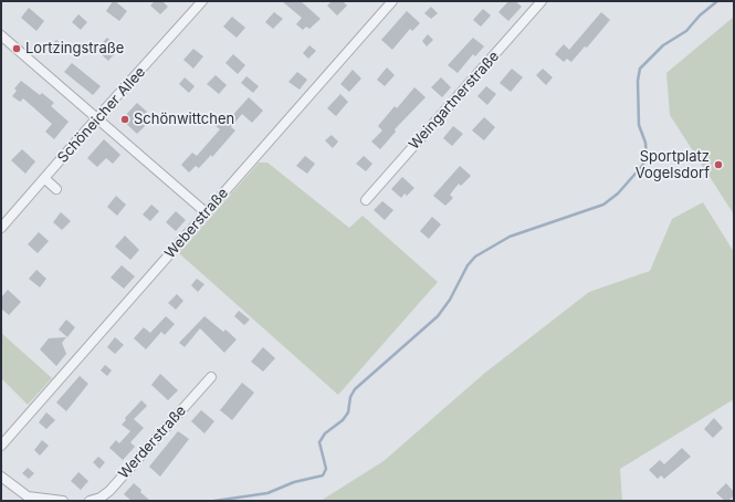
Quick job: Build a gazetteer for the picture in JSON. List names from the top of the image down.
{
  "streets": {
    "street": [
      "Weingartnerstraße",
      "Schöneicher Allee",
      "Weberstraße",
      "Werderstraße"
    ]
  },
  "places": ["Lortzingstraße", "Schönwittchen", "Sportplatz Vogelsdorf"]
}
